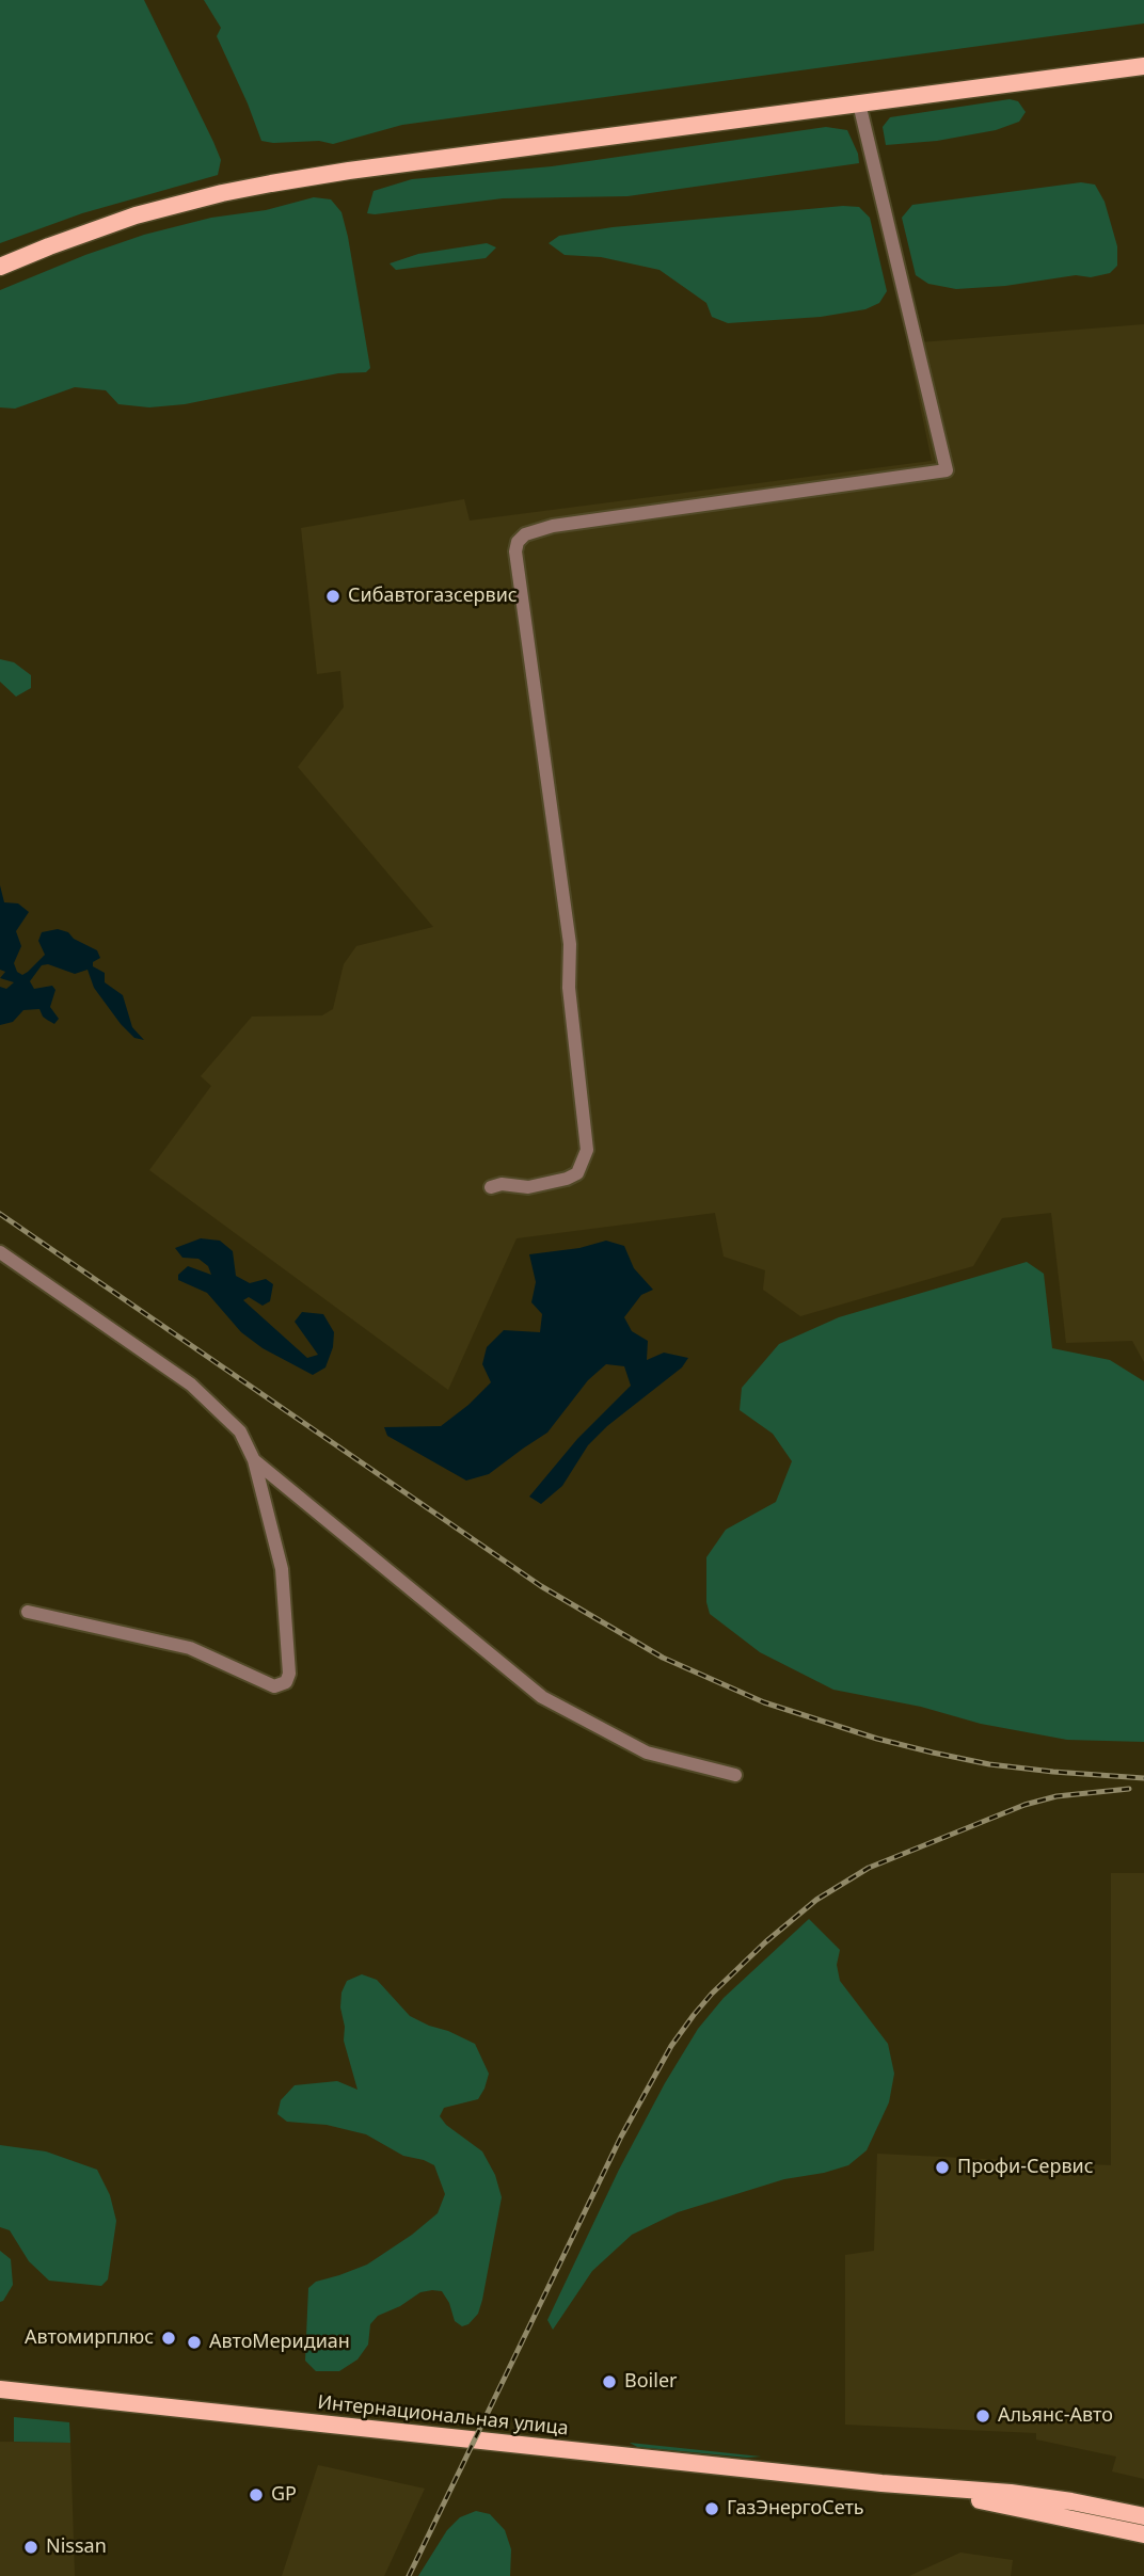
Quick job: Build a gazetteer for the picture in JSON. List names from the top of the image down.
{
  "streets": {
    "main road": ["Интернациональная улица"]
  },
  "places": [
    "Сибавтогазсервис",
    "Профи-Сервис",
    "Автомирплюс",
    "АвтоМеридиан",
    "Boiler",
    "Альянс-Авто",
    "GP",
    "ГазЭнергоСеть",
    "Nissan"
  ]
}
